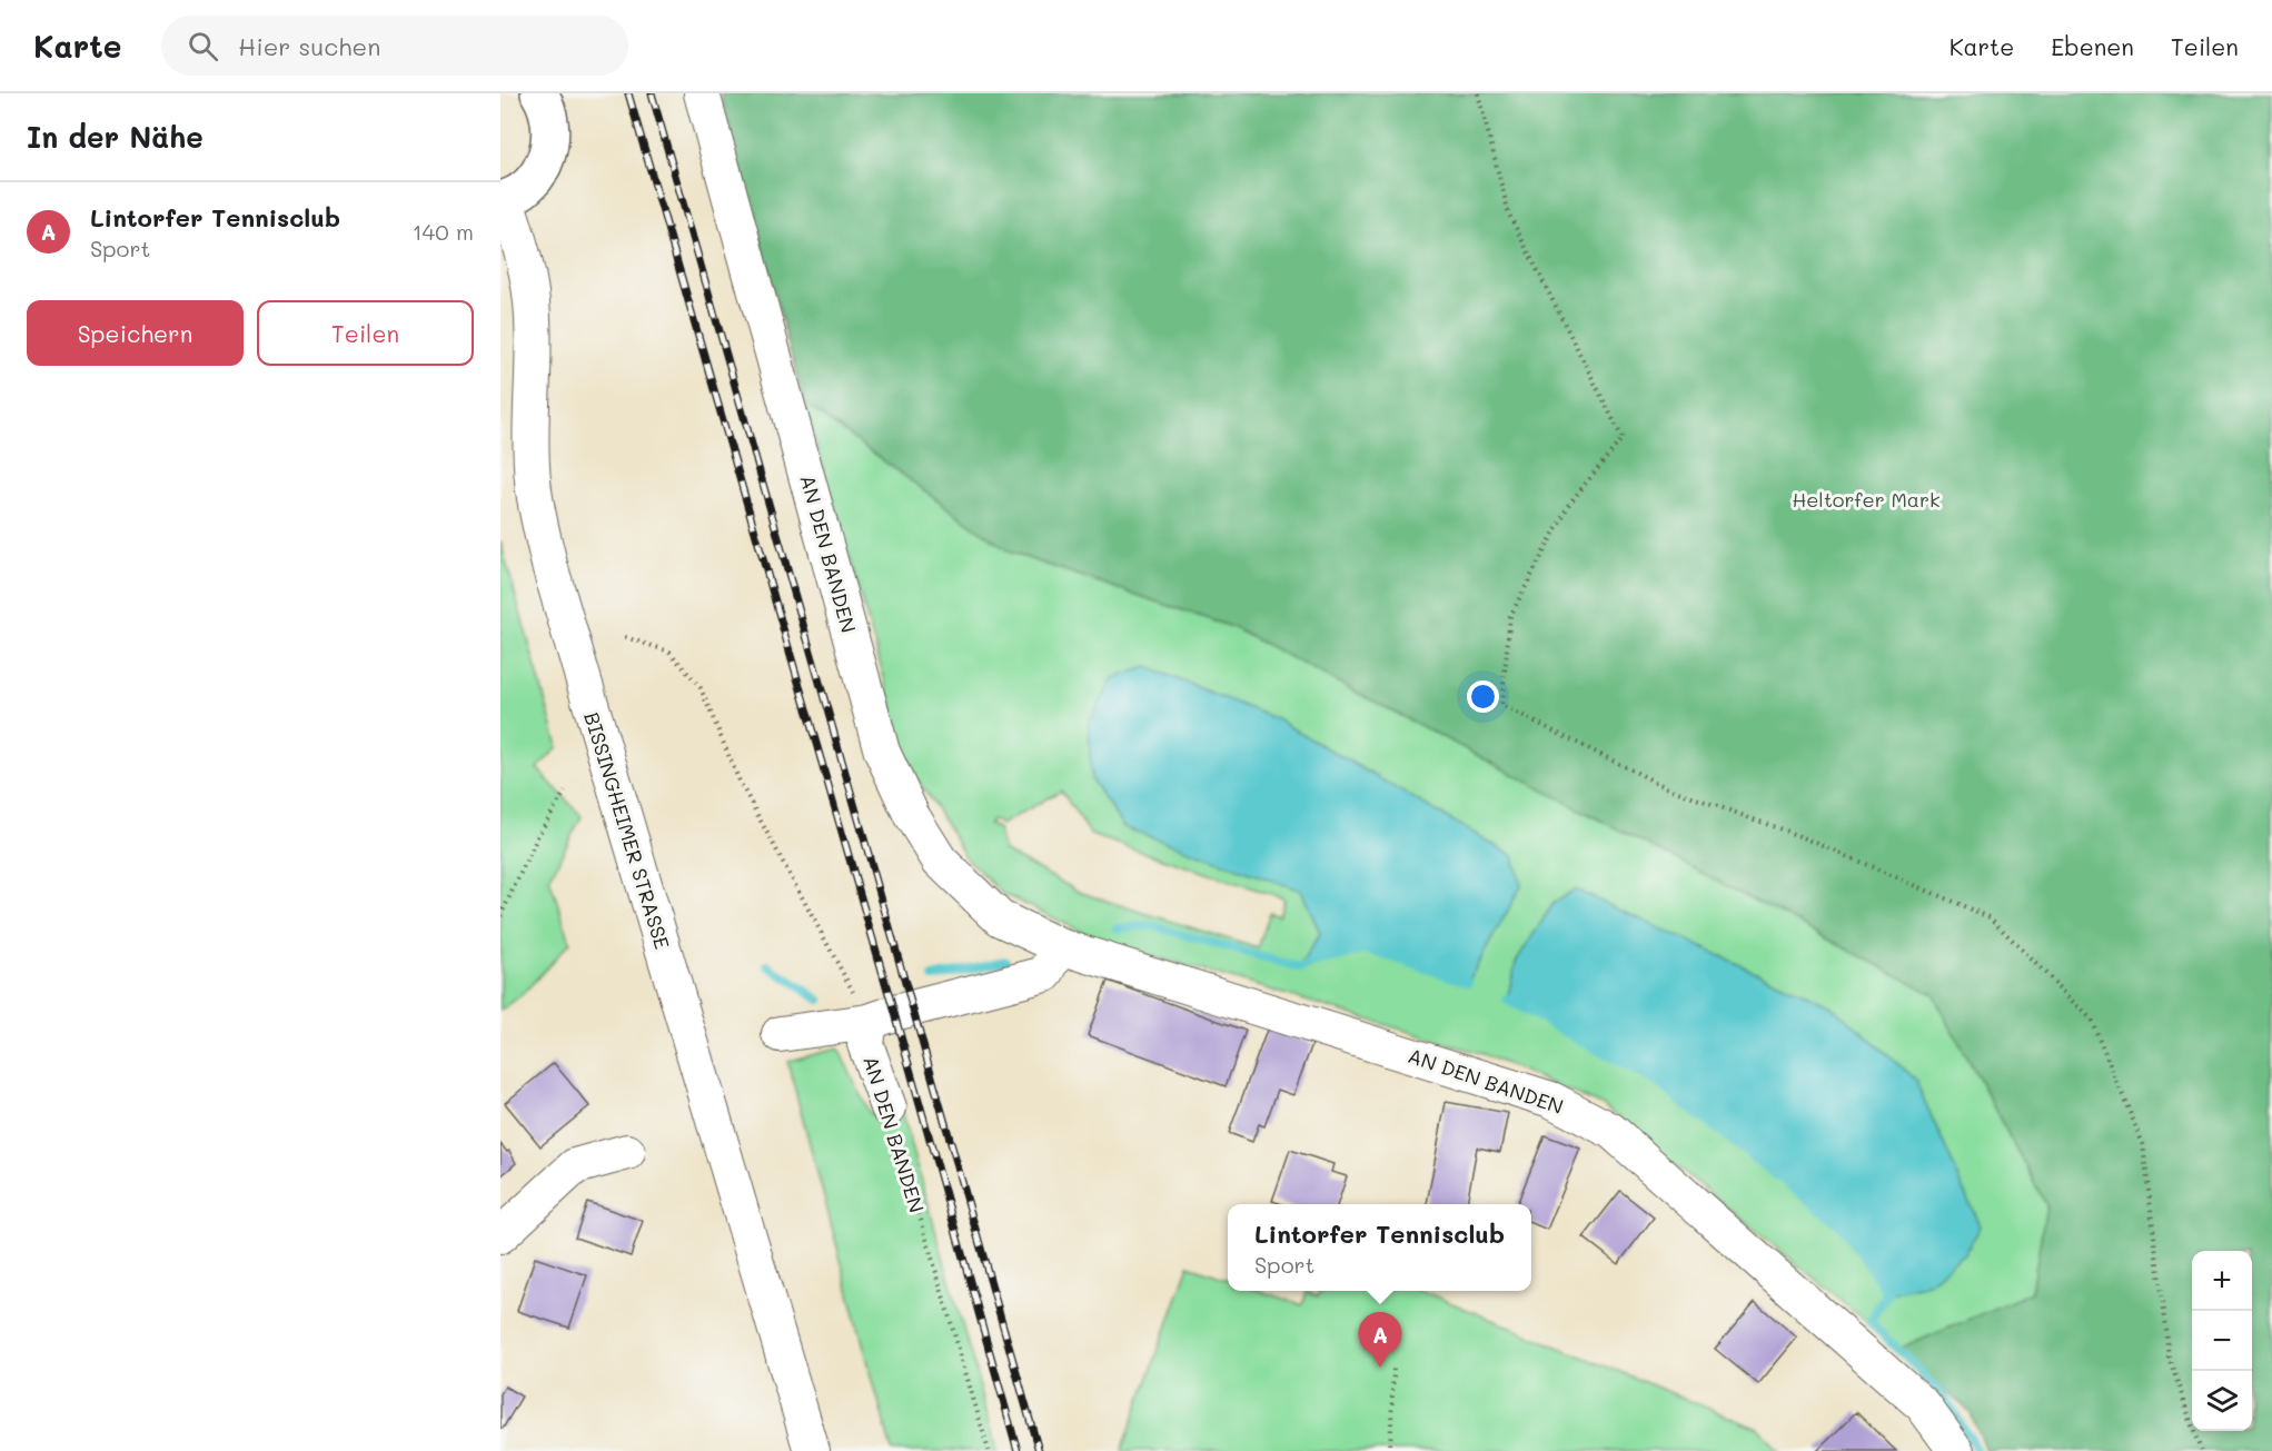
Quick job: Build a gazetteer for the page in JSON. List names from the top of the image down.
{
  "streets": {
    "street": ["AN DEN BANDEN", "BISSINGHEIMER STRASSE"]
  },
  "parks": ["Heltorfer Mark"],
  "page": {
    "header": "Karte",
    "search": "Hier suchen",
    "nav": ["Karte", "Ebenen", "Teilen"],
    "heading": "In der Nähe",
    "list": [
      {
        "mark": "A",
        "name": "Lintorfer Tennisclub",
        "note": "Sport",
        "value": "140 m"
      }
    ],
    "buttons": ["Speichern", "Teilen"],
    "popup": ["Lintorfer Tennisclub", "Sport"],
    "map_buttons": ["+", "−"],
    "pins": "A"
  }
}
